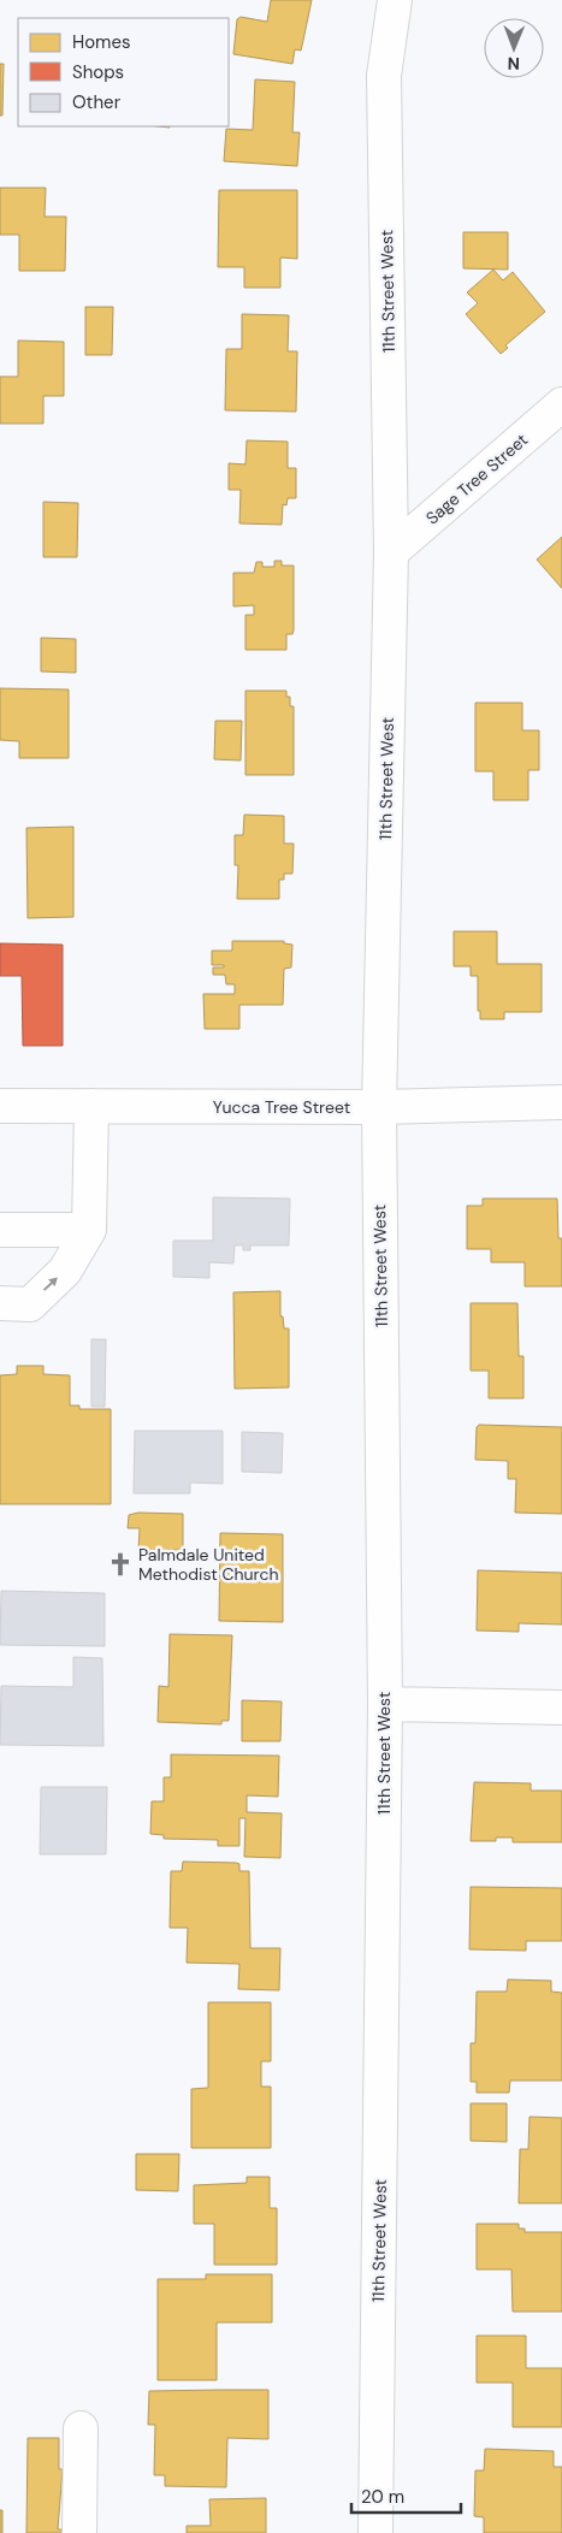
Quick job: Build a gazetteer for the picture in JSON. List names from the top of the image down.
{
  "streets": {
    "street": ["11th Street West", "Sage Tree Street", "Yucca Tree Street"]
  },
  "crossings": [
    ["11th Street West", "Sage Tree Street"],
    ["11th Street West", "Yucca Tree Street"]
  ],
  "places": {
    "church": ["Palmdale United Methodist Church"]
  },
  "legend": ["Homes", "Shops", "Other"],
  "scale_bar": "20 m",
  "north": "bottom"
}
